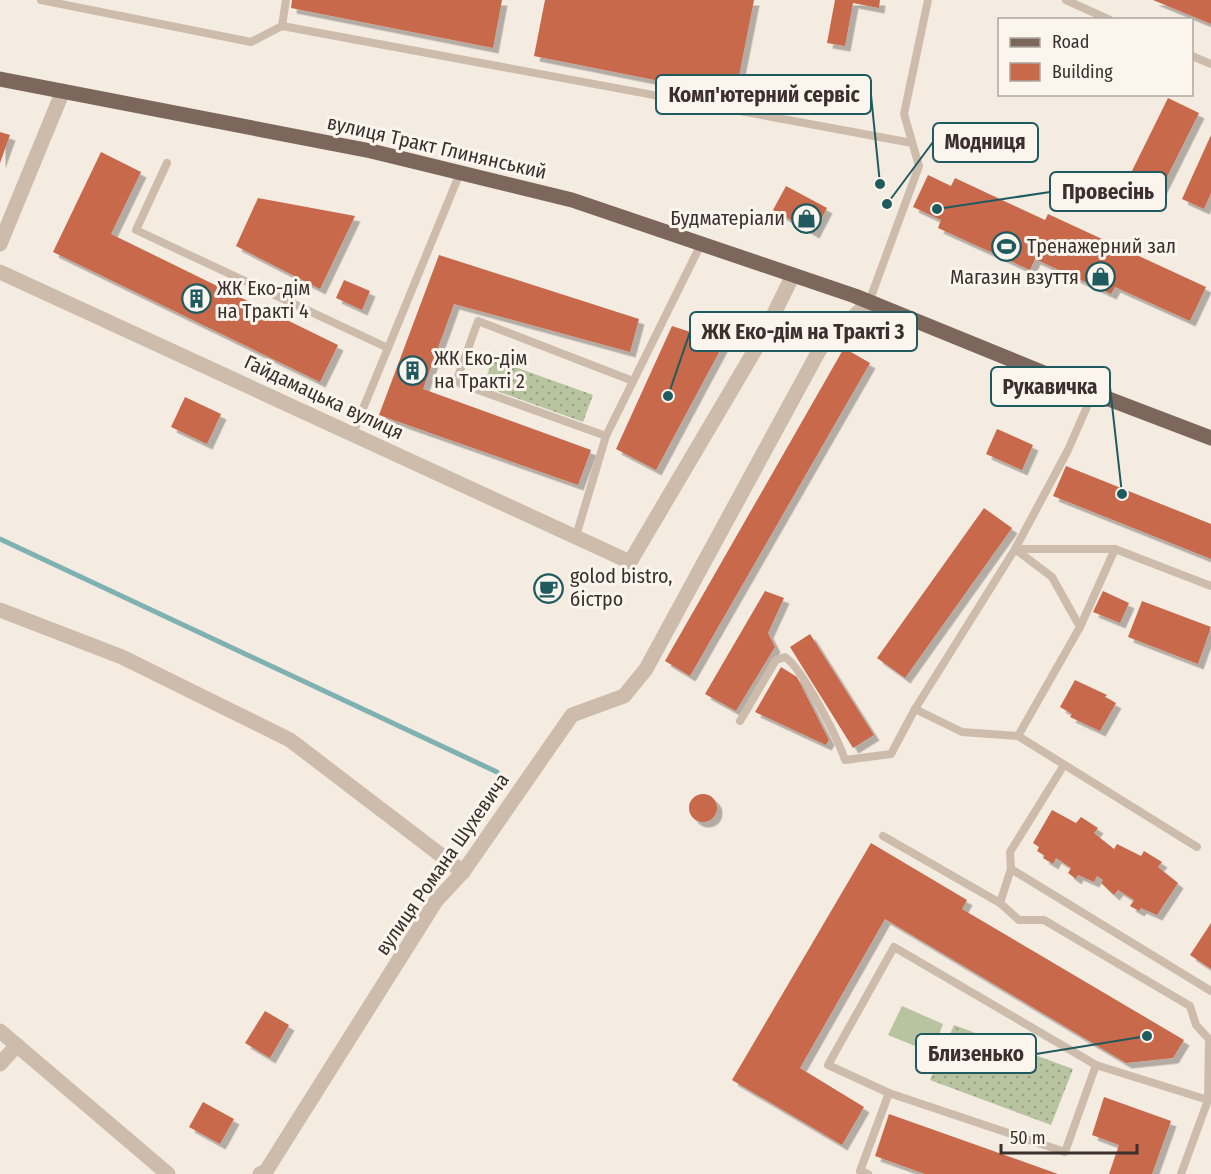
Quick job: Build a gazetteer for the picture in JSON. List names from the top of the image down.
{
  "streets": {
    "main road": ["вулиця Тракт Глинянський"],
    "street": ["Гайдамацька вулиця", "вулиця Романа Шухевича"]
  },
  "crossings": [
    ["вулиця Тракт Глинянський", "Гайдамацька вулиця"],
    ["вулиця Тракт Глинянський", "вулиця Романа Шухевича"]
  ],
  "places": {
    "other": [
      "Комп'ютерний сервіс",
      "Модниця",
      "Провесінь",
      "ЖК Еко-дім на Тракті 3",
      "Рукавичка",
      "Близенько"
    ],
    "shop": ["Будматеріали", "Магазин взуття"],
    "sports": ["Тренажерний зал"],
    "building": ["ЖК Еко-дім на Тракті 4", "ЖК Еко-дім на Тракті 2"],
    "cafe": ["golod bistro, бістро"]
  },
  "legend": ["Road", "Building"],
  "scale_bar": "50 m"
}
